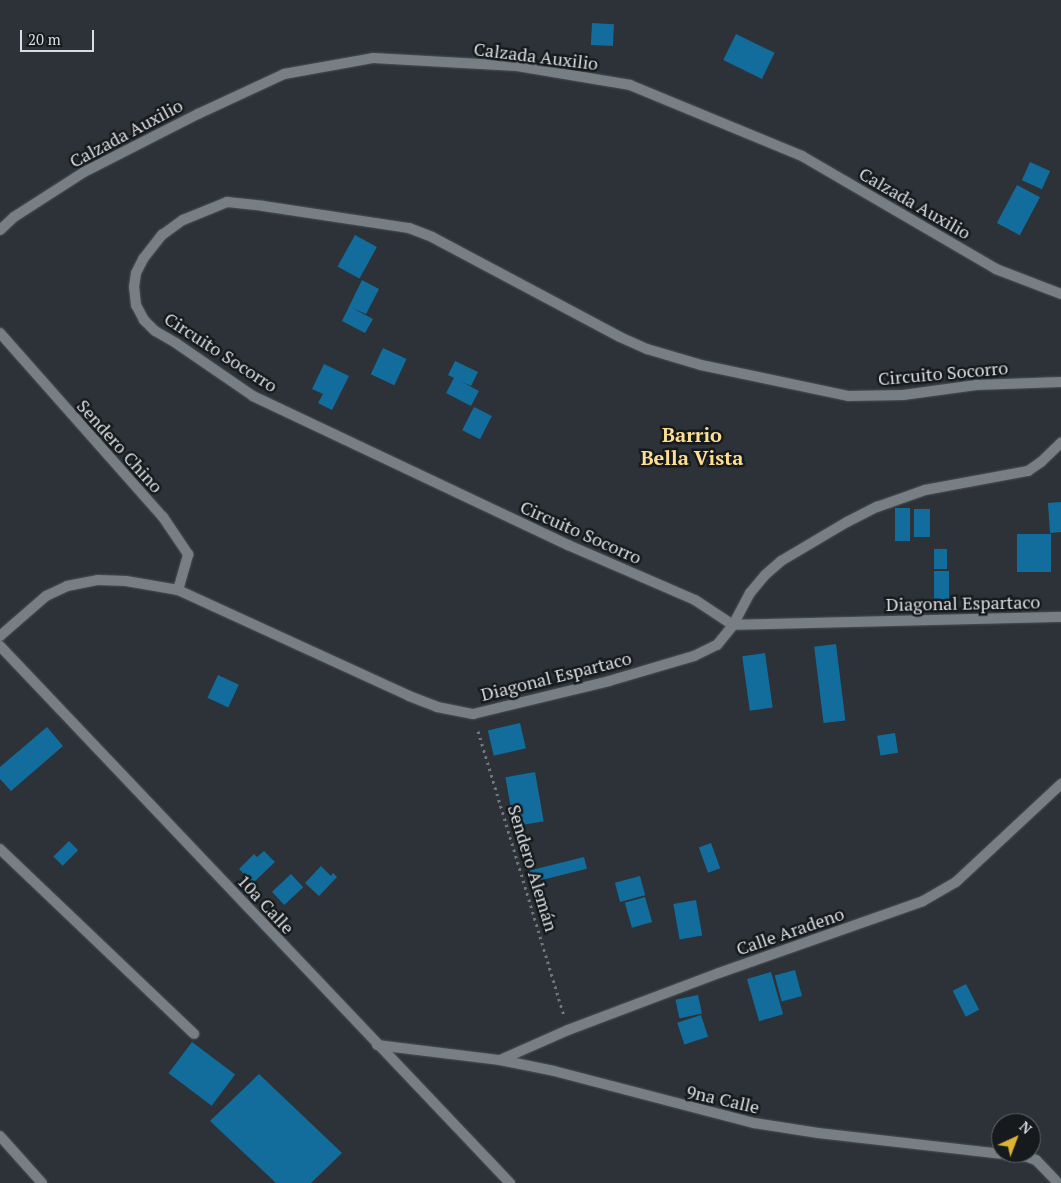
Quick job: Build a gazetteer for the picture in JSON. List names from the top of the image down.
{
  "streets": {
    "street": [
      "Calzada Auxilio",
      "Circuito Socorro",
      "Sendero Chino",
      "Diagonal Espartaco",
      "10a Calle",
      "Calle Aradeno",
      "9na Calle"
    ],
    "path": ["Sendero Alemán"]
  },
  "crossings": [
    ["Circuito Socorro", "Diagonal Espartaco"],
    ["Sendero Chino", "Diagonal Espartaco"],
    ["Diagonal Espartaco", "Sendero Alemán"],
    ["Sendero Alemán", "Calle Aradeno"],
    ["10a Calle", "9na Calle"],
    ["Calle Aradeno", "9na Calle"]
  ],
  "districts": ["Barrio Bella Vista"],
  "scale_bar": "20 m",
  "north": "top right"
}
